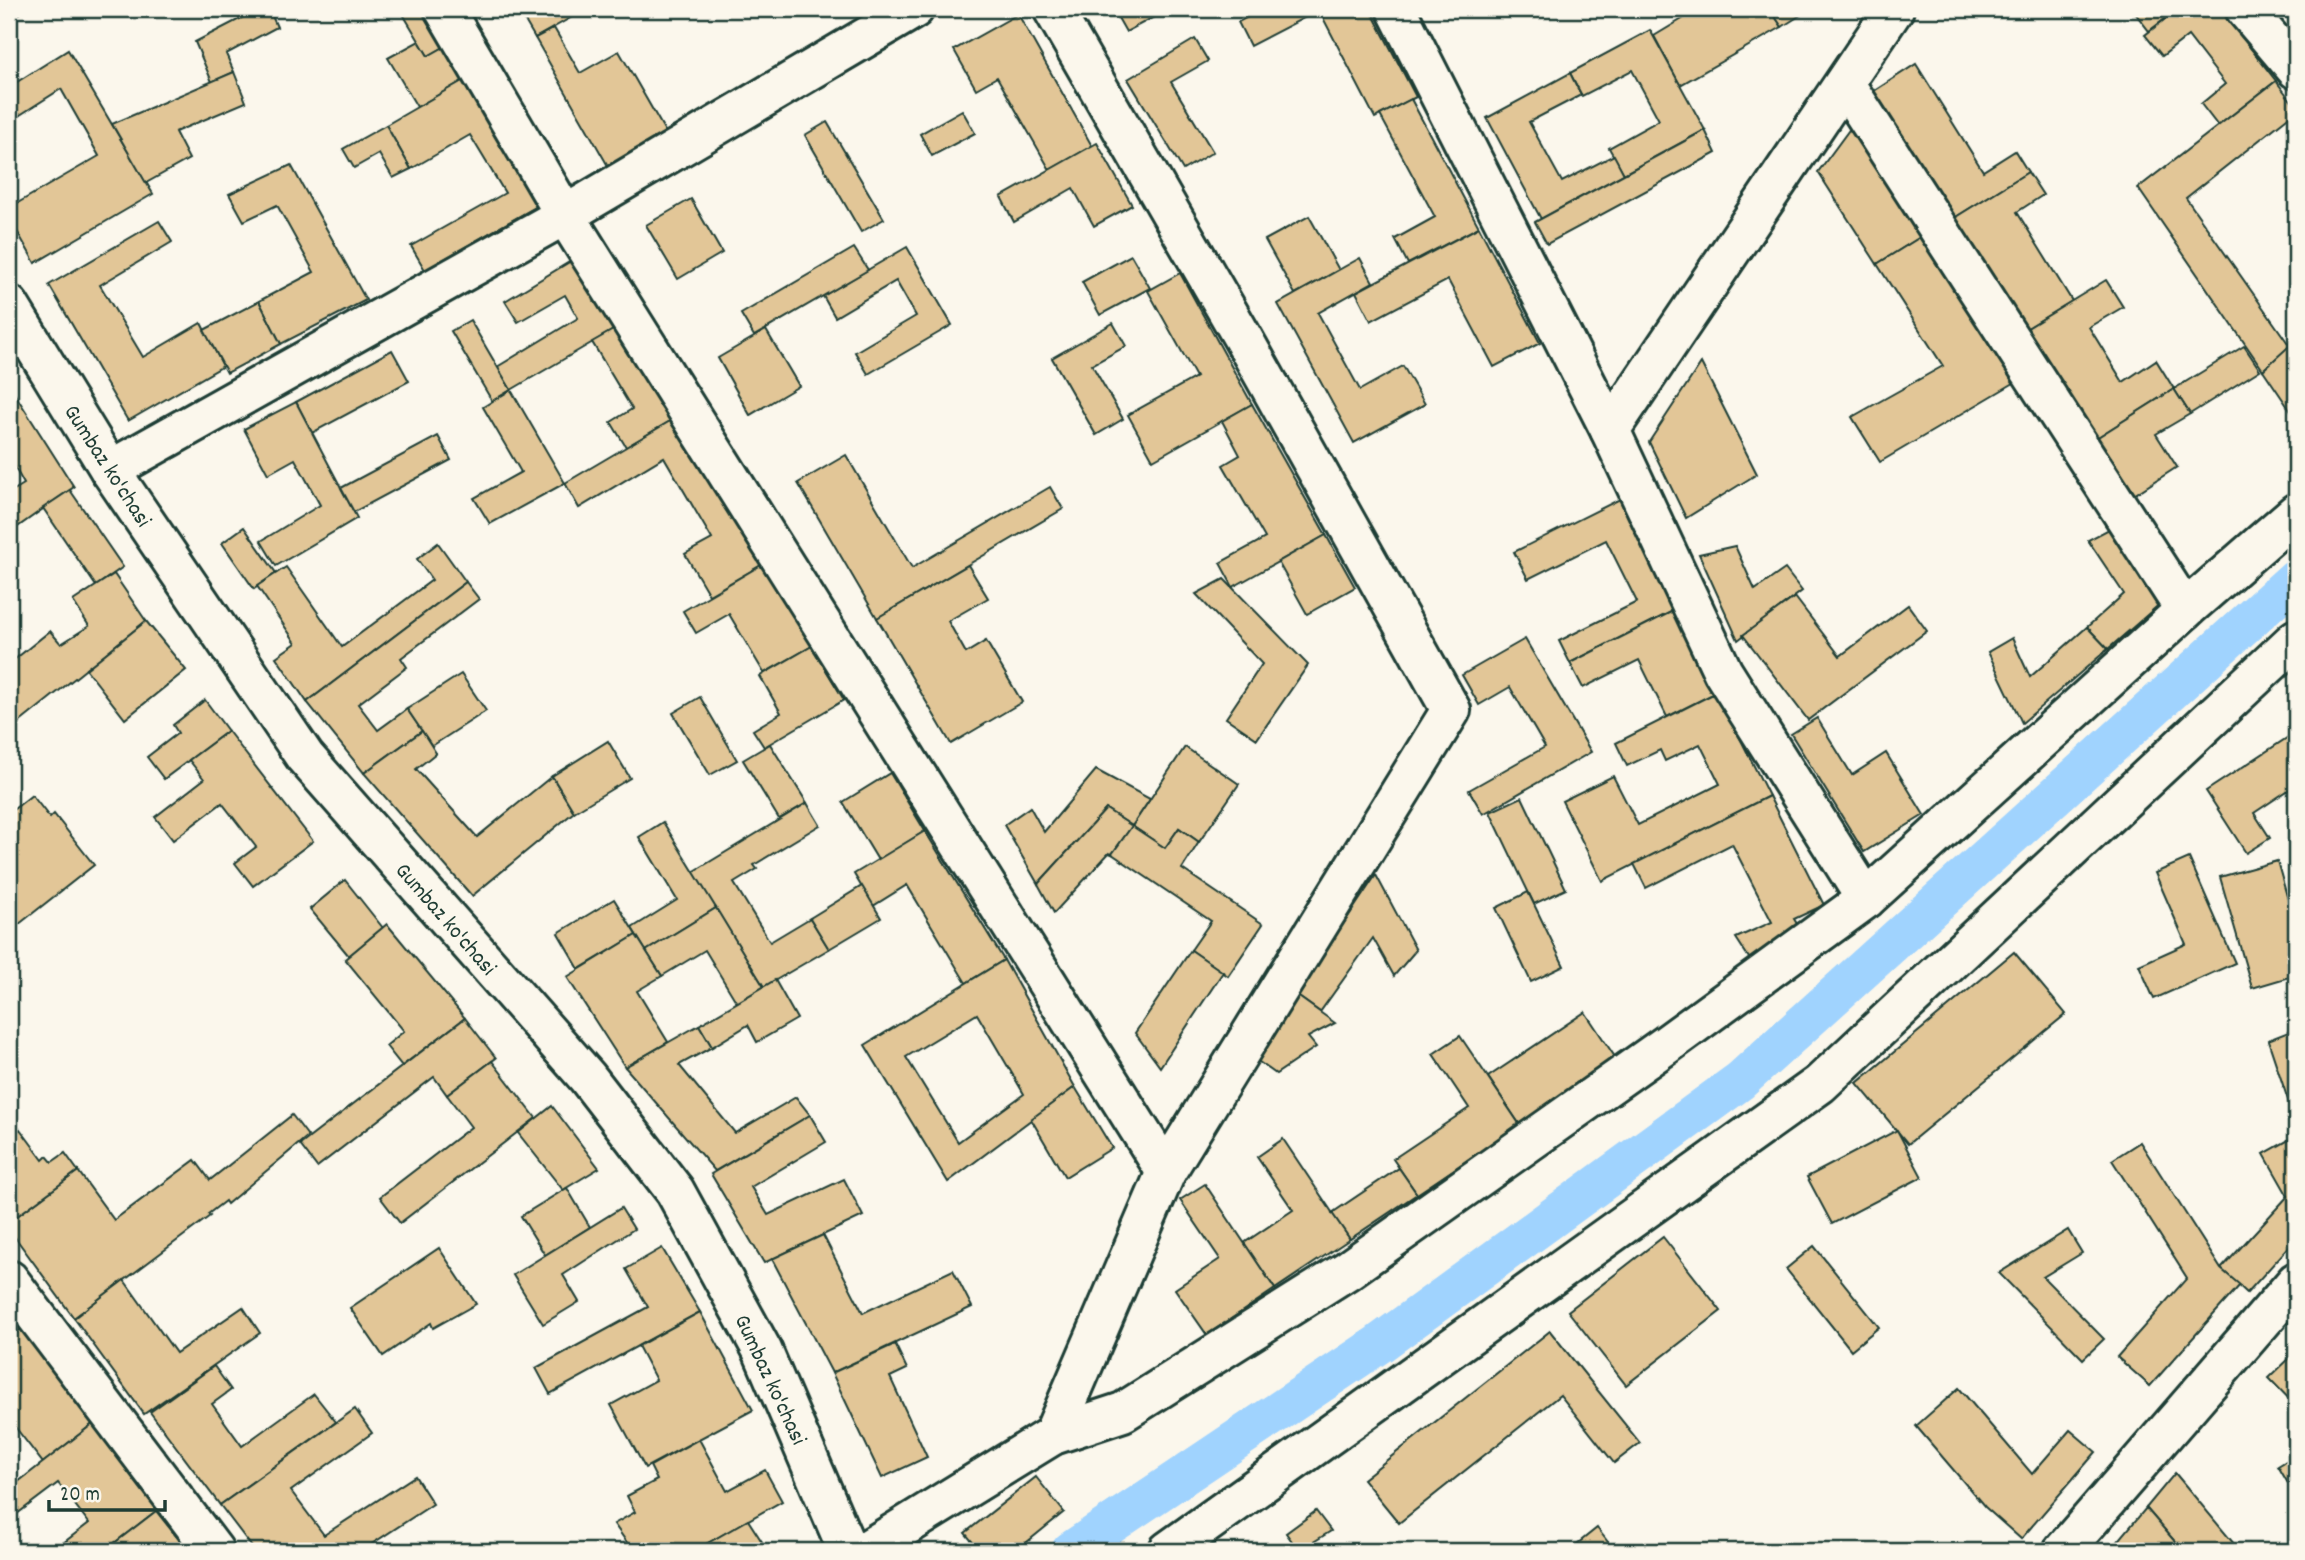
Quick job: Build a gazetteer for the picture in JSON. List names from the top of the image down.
{
  "streets": {
    "street": ["Gumbaz ko'chasi"]
  },
  "scale_bar": "20 m"
}
